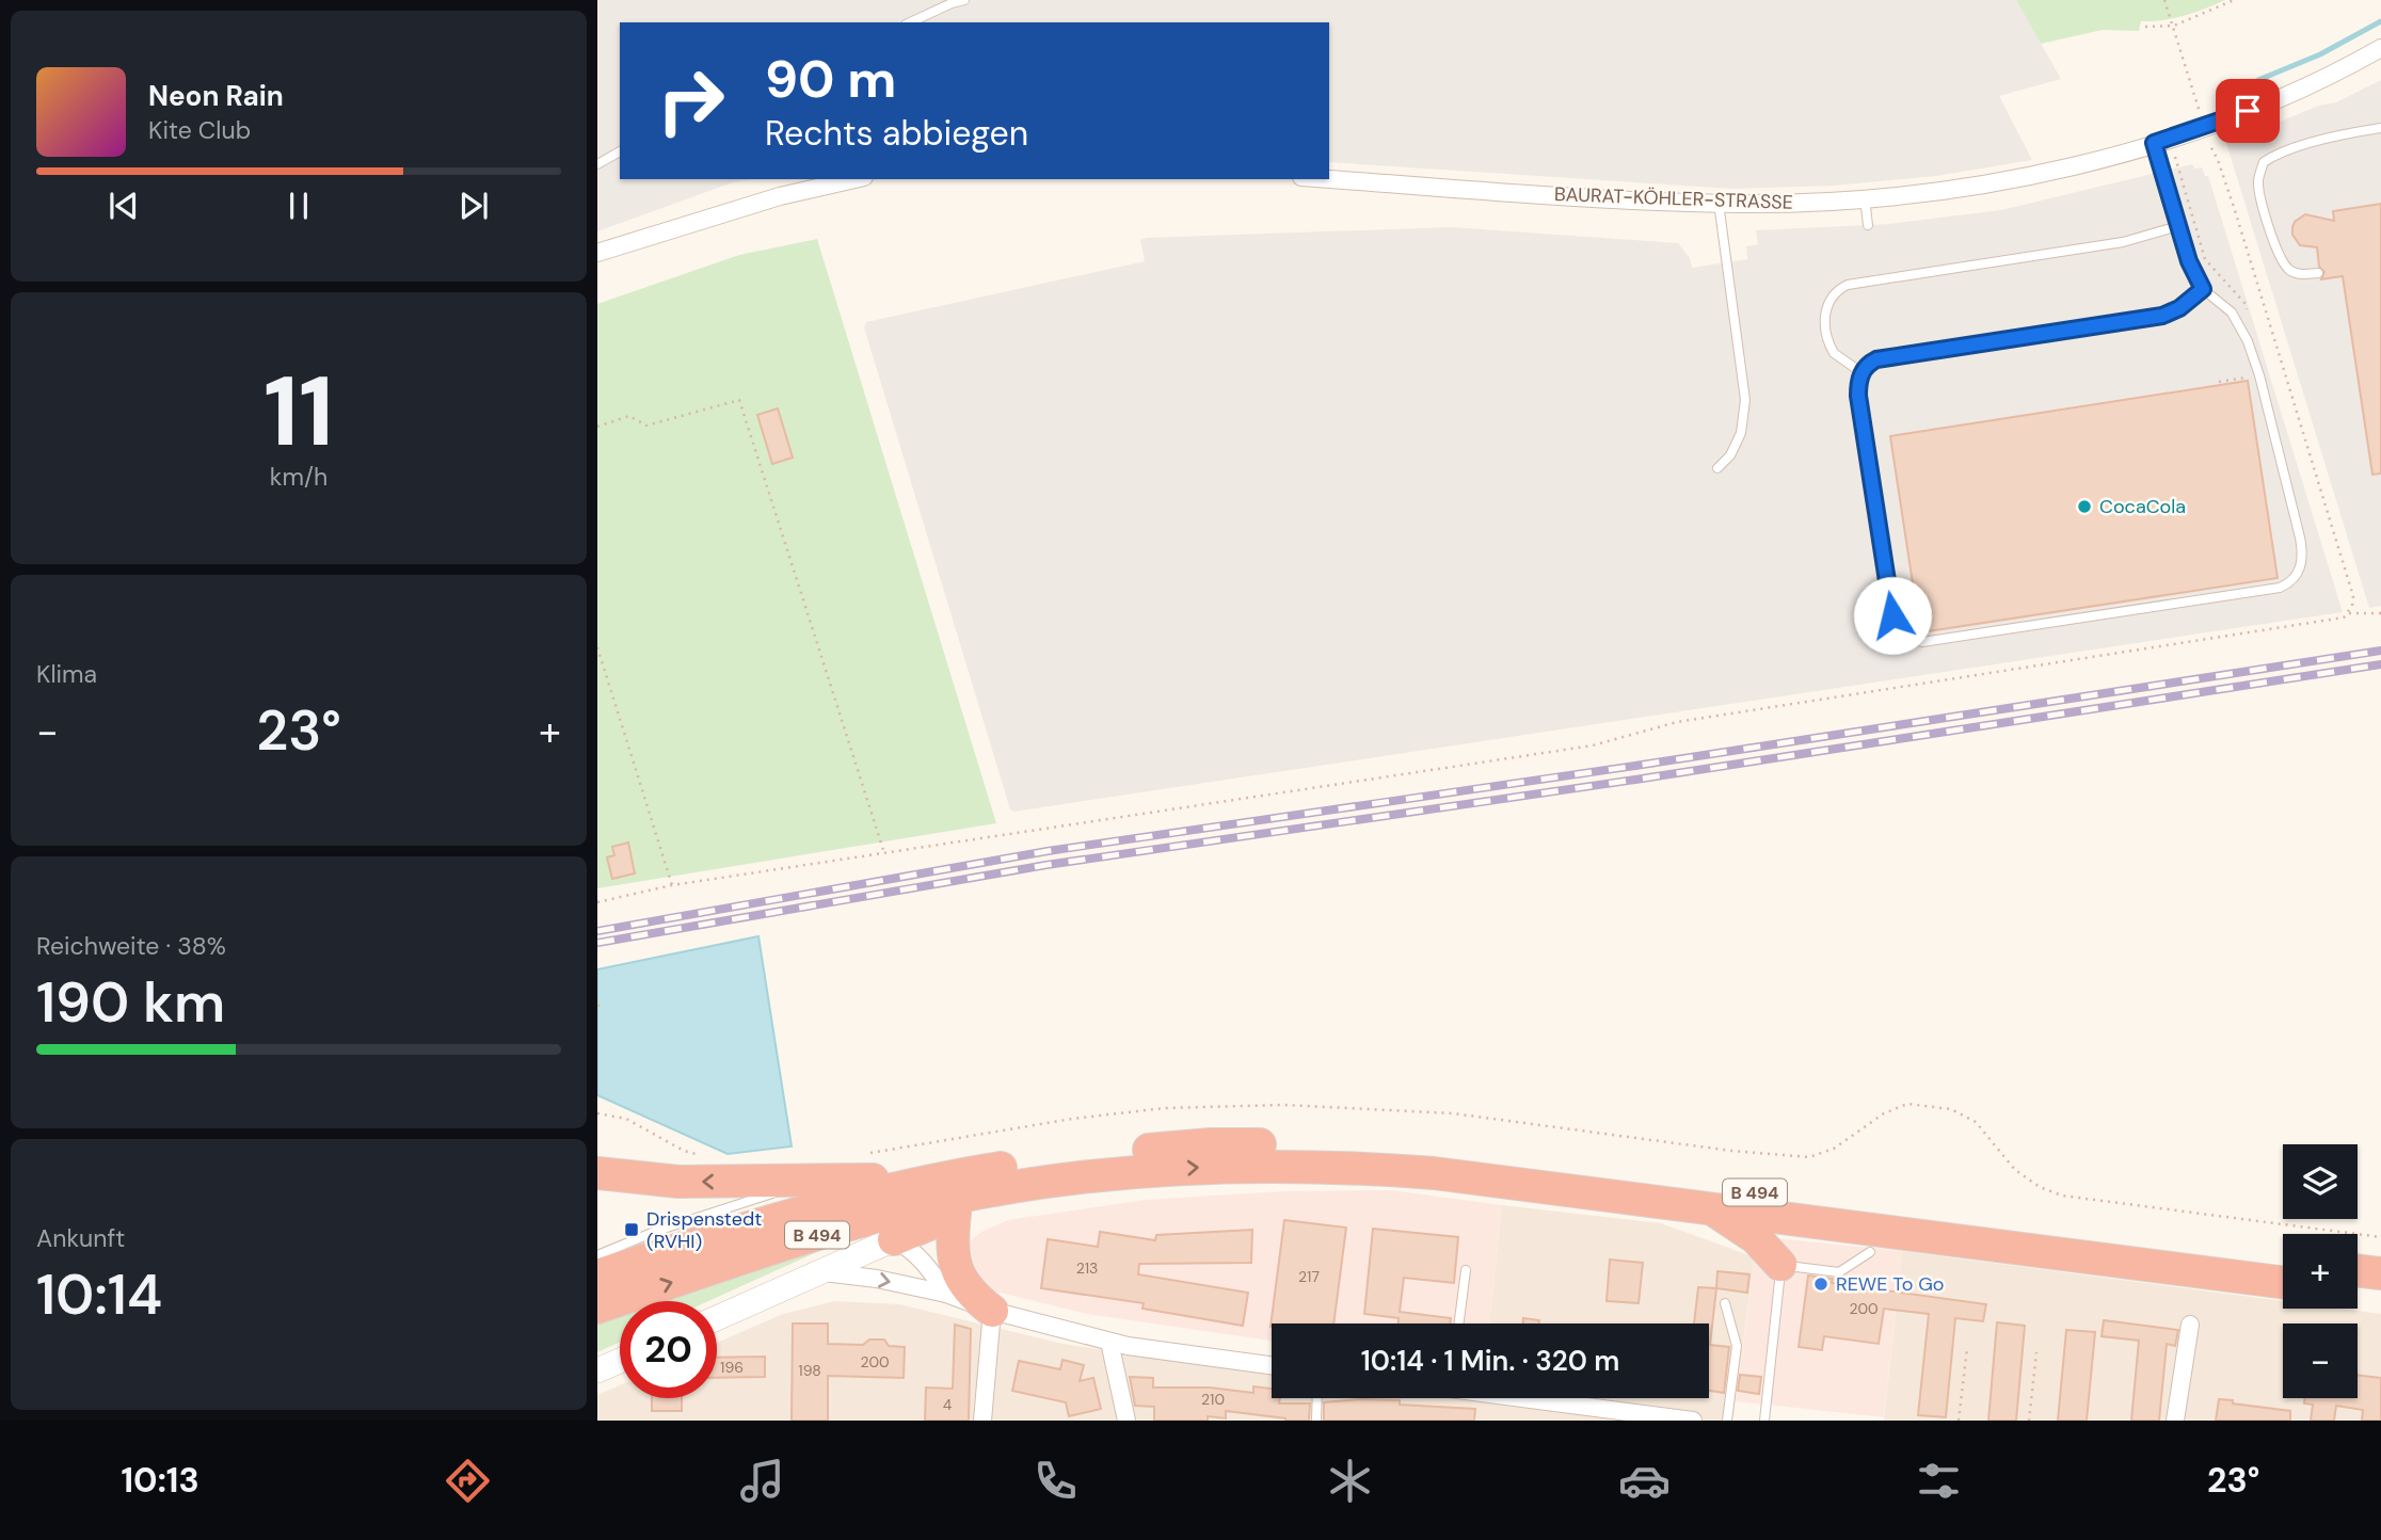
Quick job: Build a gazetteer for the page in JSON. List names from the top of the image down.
{
  "streets": {
    "highway": ["B 494"],
    "street": ["BAURAT-KÖHLER-STRASSE"]
  },
  "places": {
    "other": ["CocaCola", "REWE To Go"],
    "transit": ["Drispenstedt (RVHI)"]
  },
  "house_numbers": [
    "213",
    "217",
    "200",
    "200",
    "196",
    "198",
    "210",
    "4"
  ],
  "page": {
    "turn": ["90 m", "Rechts abbiegen"],
    "song": ["Neon Rain", "Kite Club"],
    "tile": [
      ["11", "km/h"],
      "Klima",
      ["Reichweite · 38%", "190 km"],
      ["Ankunft", "10:14"]
    ],
    "heat": ["−", "23°", "+"],
    "map_buttons": ["+", "−"],
    "limit": "20",
    "trip": "10:14 · 1 Min. · 320 m",
    "tabs": ["10:13", "23°"]
  }
}
